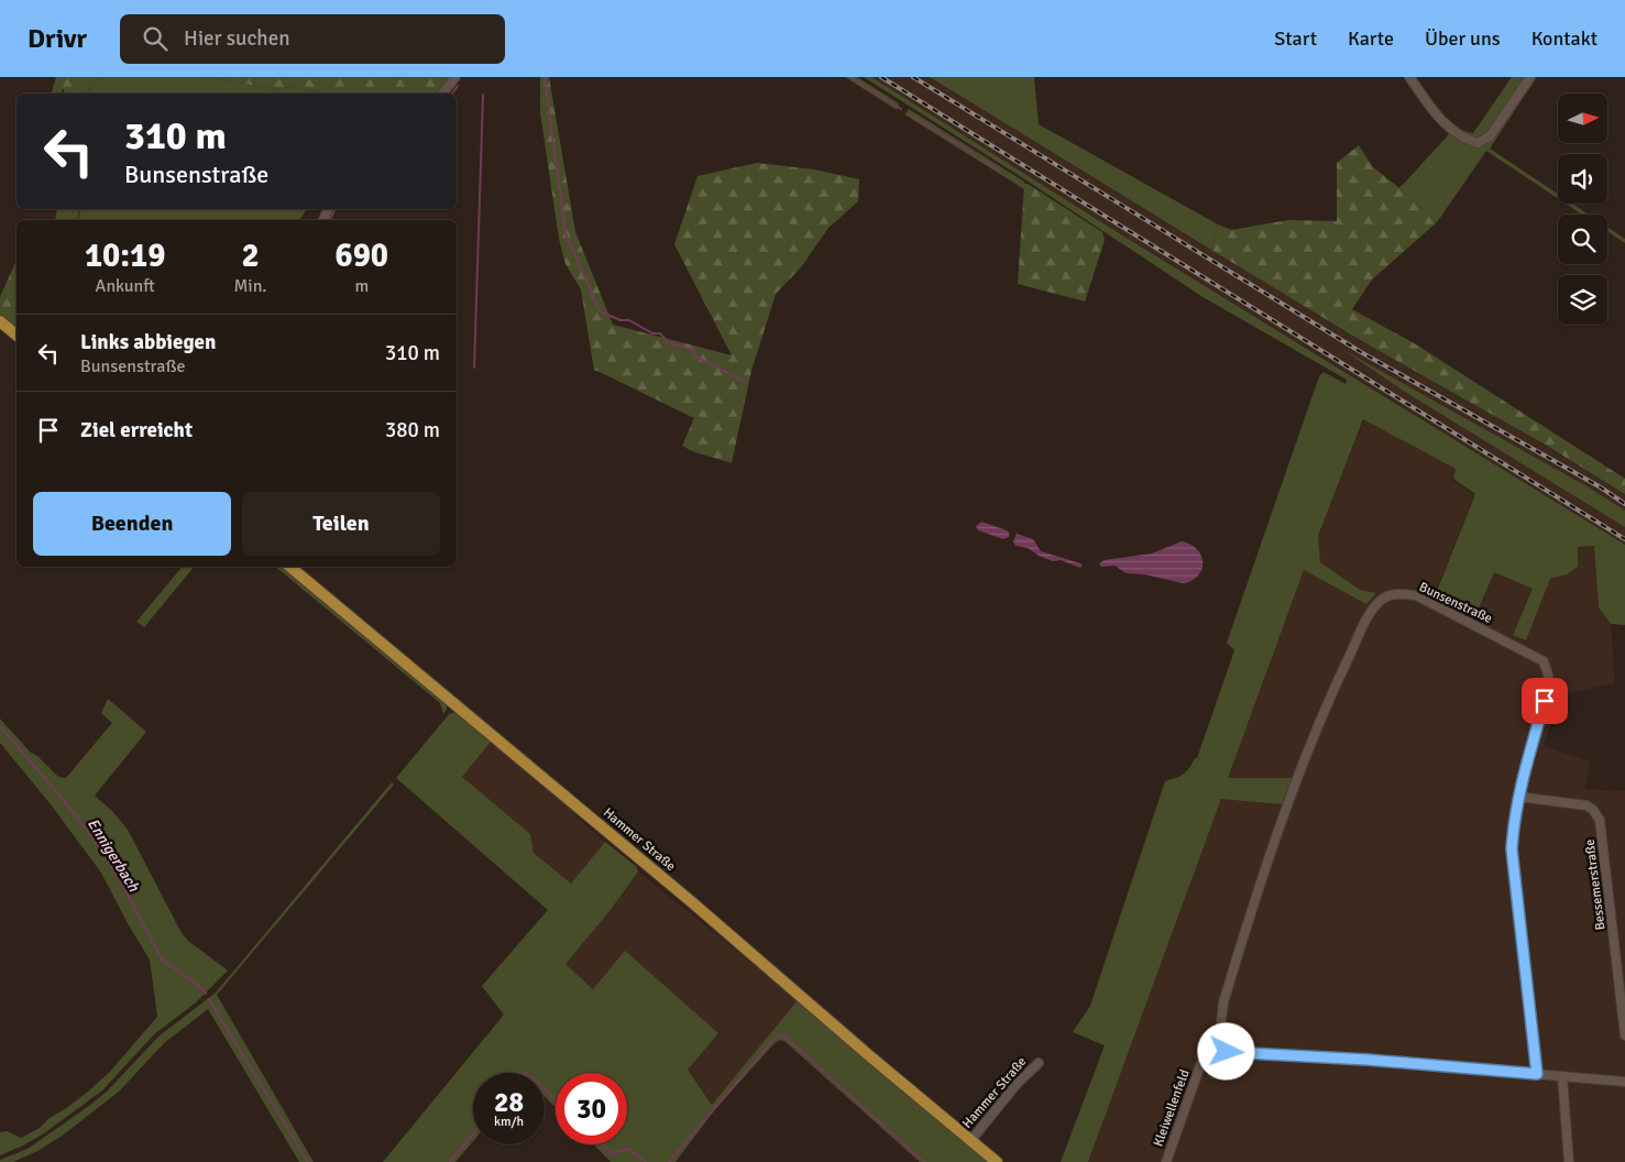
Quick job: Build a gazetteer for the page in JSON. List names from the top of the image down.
{
  "streets": {
    "main road": ["Hammer Straße"],
    "street": ["Bunsenstraße", "Bessemerstraße", "Kleiwellenfeld"]
  },
  "crossings": [
    ["Bunsenstraße", "Bessemerstraße"],
    ["Bunsenstraße", "Kleiwellenfeld"]
  ],
  "water": ["Ennigerbach"],
  "north": "right",
  "page": {
    "header": "Drivr",
    "search": "Hier suchen",
    "nav": [
      "Start",
      "Karte",
      "Über uns",
      "Kontakt"
    ],
    "turn": ["310 m", "Bunsenstraße"],
    "eta": [
      "10:19",
      "Ankunft",
      "2",
      "Min.",
      "690",
      "m"
    ],
    "list": [
      {
        "name": "Links abbiegen",
        "note": "Bunsenstraße",
        "value": "310 m"
      },
      {
        "name": "Ziel erreicht",
        "value": "380 m"
      }
    ],
    "buttons": ["Beenden", "Teilen"],
    "speed": "28 km/h",
    "limit": "30"
  }
}
